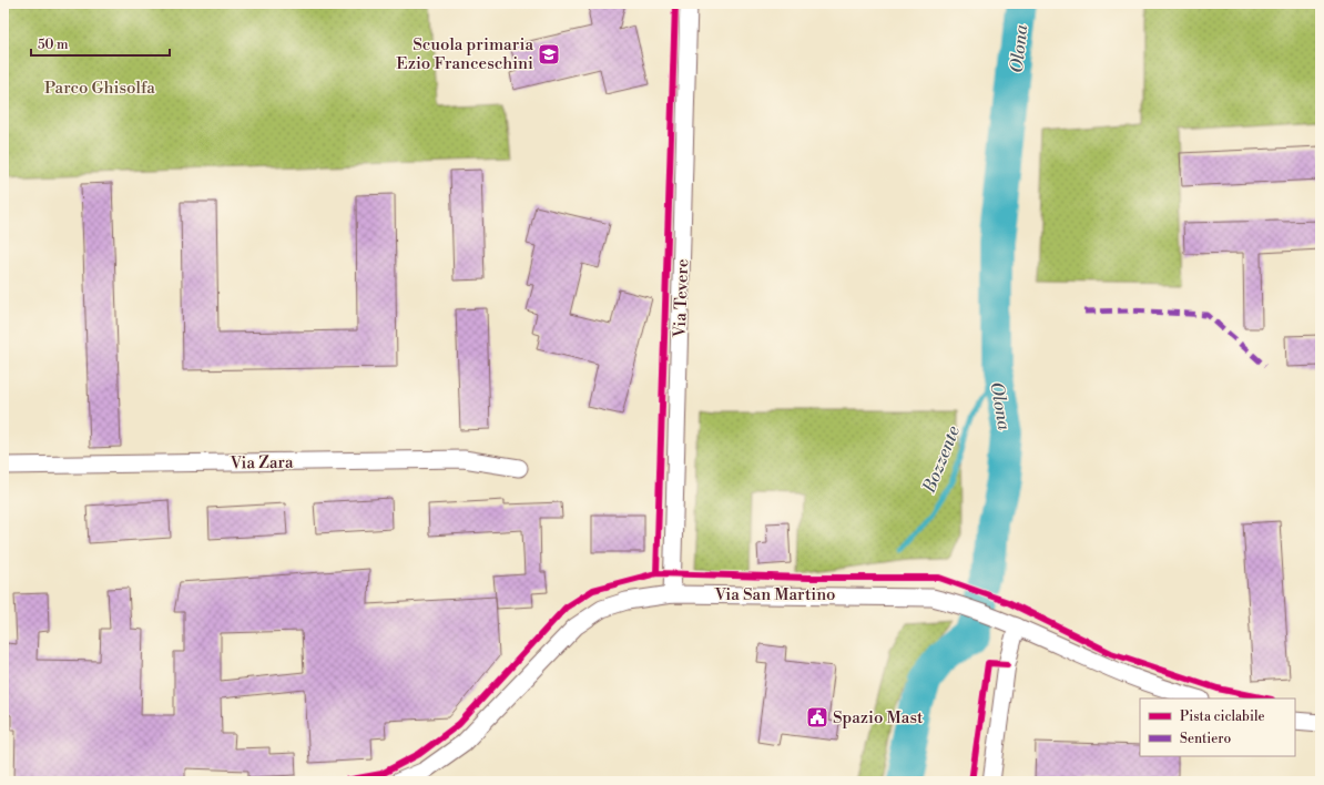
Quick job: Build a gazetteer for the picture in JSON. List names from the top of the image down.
{
  "streets": {
    "street": ["Via Tevere", "Via Zara", "Via San Martino"]
  },
  "crossings": [
    ["Via Tevere", "Via San Martino"]
  ],
  "water": ["Olona", "Bozzente"],
  "parks": ["Parco Ghisolfa"],
  "places": {
    "school or university": ["Scuola primaria Ezio Franceschini"],
    "public building": ["Spazio Mast"]
  },
  "legend": ["Pista ciclabile", "Sentiero"],
  "scale_bar": "50 m"
}
